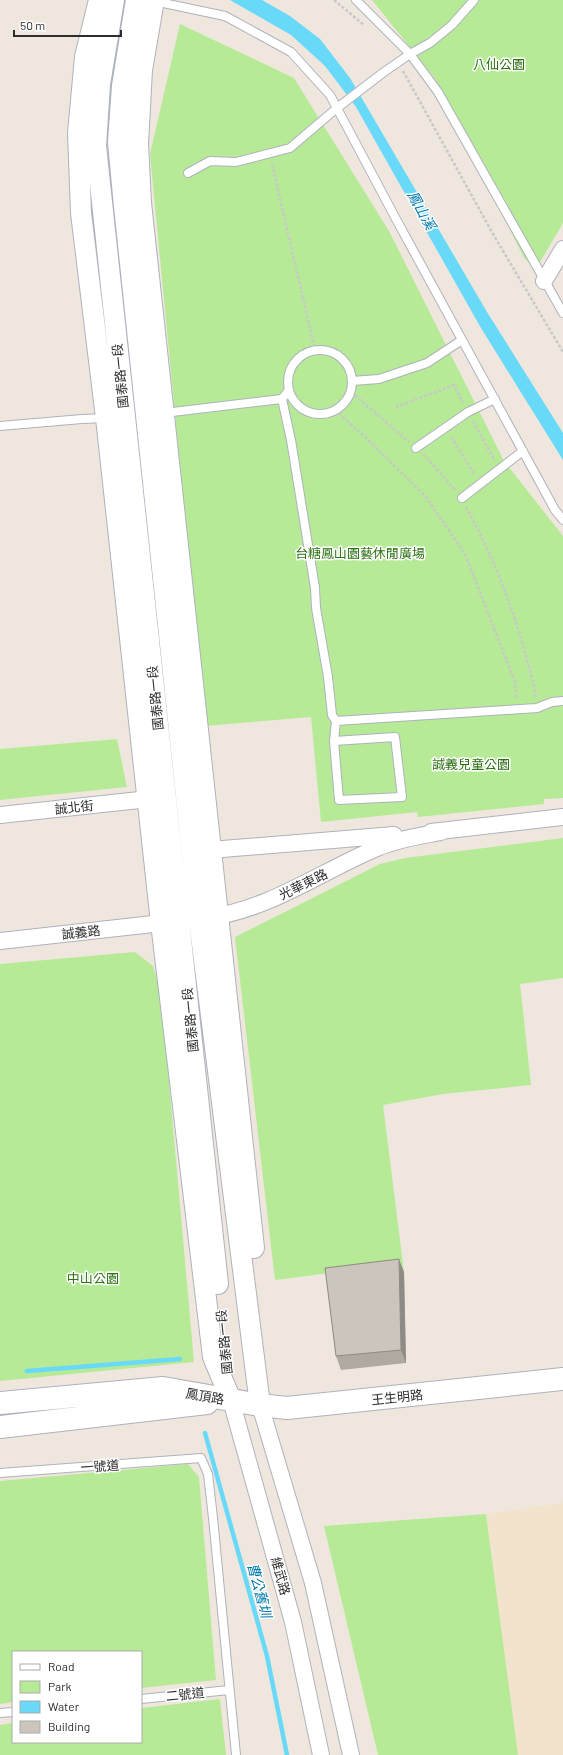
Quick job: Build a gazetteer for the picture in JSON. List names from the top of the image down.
{
  "streets": {
    "main road": ["鳳頂路", "王生明路"],
    "street": [
      "國泰路一段",
      "誠北街",
      "光華東路",
      "誠義路",
      "維武路"
    ],
    "lane": ["一號道", "二號道"]
  },
  "crossings": [
    ["國泰路一段", "誠北街"],
    ["國泰路一段", "光華東路"],
    ["國泰路一段", "誠義路"],
    ["國泰路一段", "鳳頂路"],
    ["國泰路一段", "王生明路"],
    ["國泰路一段", "維武路"],
    ["光華東路", "誠義路"],
    ["鳳頂路", "王生明路"],
    ["鳳頂路", "維武路"],
    ["王生明路", "維武路"],
    ["一號道", "二號道"]
  ],
  "water": ["鳳山溪", "曹公舊圳"],
  "parks": [
    "八仙公園",
    "台糖鳳山園藝休閒廣場",
    "誠義兒童公園",
    "中山公園"
  ],
  "legend": [
    "Road",
    "Park",
    "Water",
    "Building"
  ],
  "scale_bar": "50 m"
}
